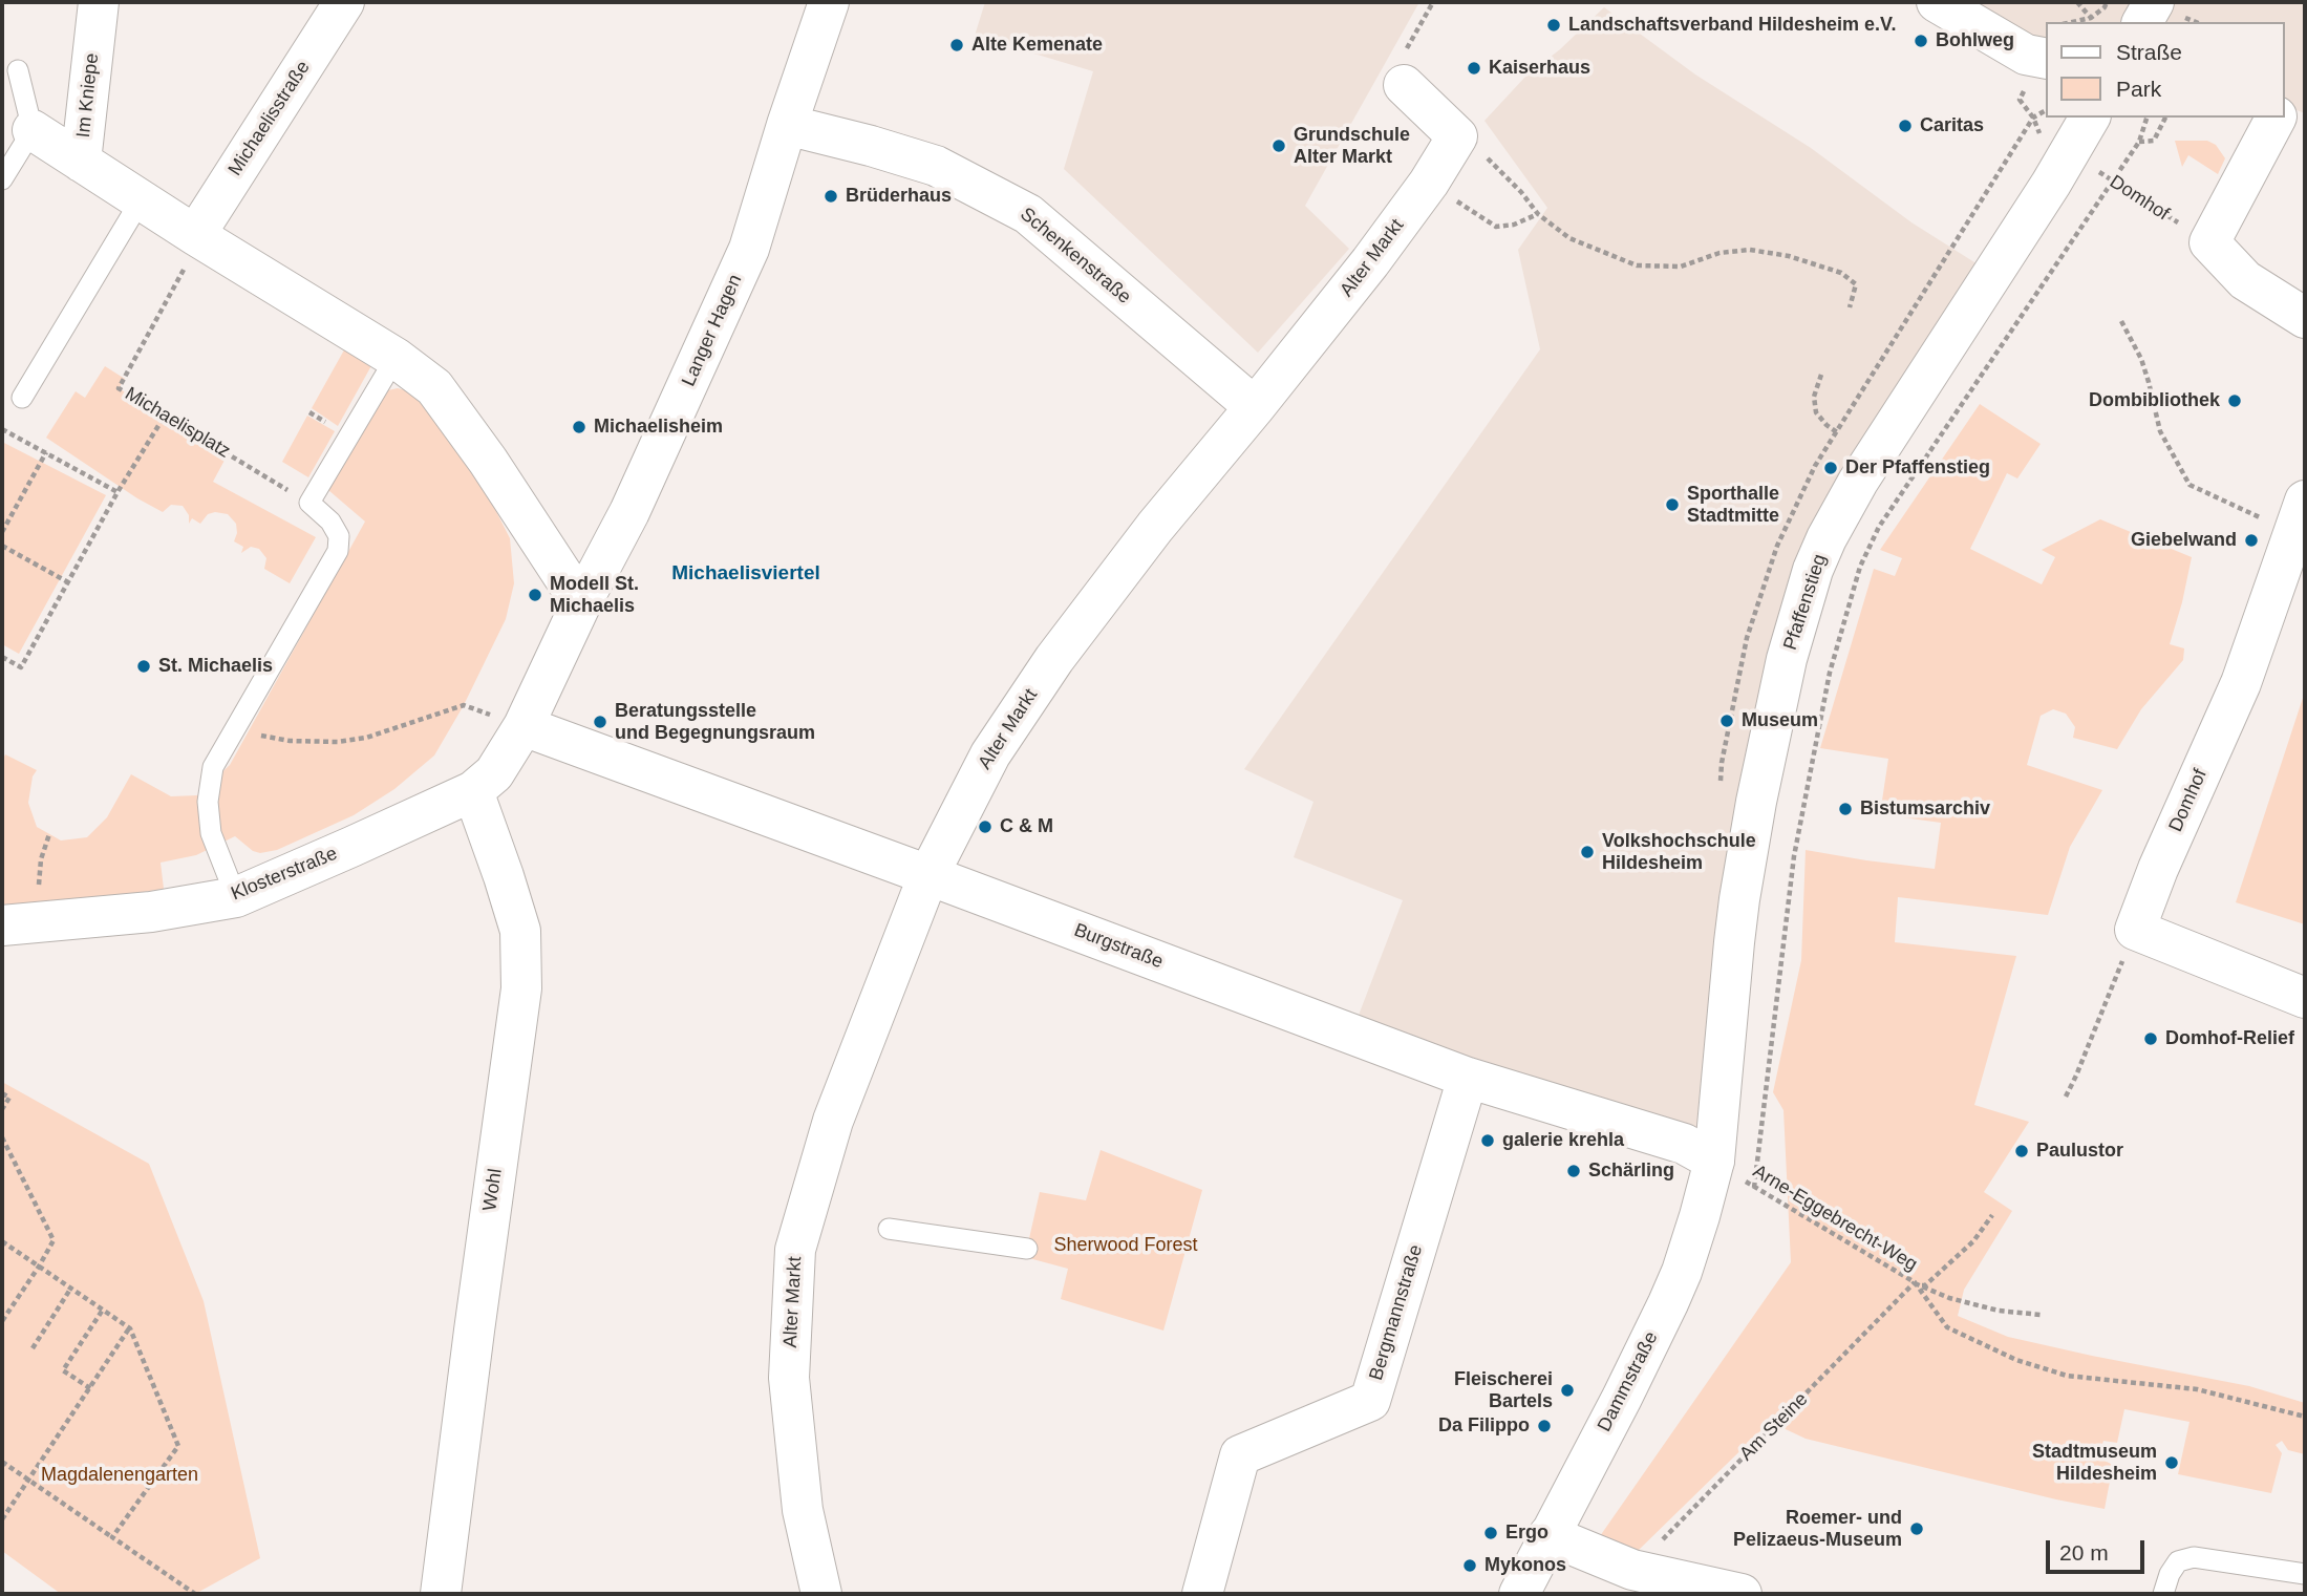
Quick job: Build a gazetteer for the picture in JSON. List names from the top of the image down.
{
  "streets": {
    "street": [
      "Im Kniepe",
      "Michaelisstraße",
      "Domhof",
      "Schenkenstraße",
      "Alter Markt",
      "Langer Hagen",
      "Pfaffenstieg",
      "Klosterstraße",
      "Burgstraße",
      "Wohl",
      "Bergmannstraße",
      "Dammstraße"
    ],
    "path": ["Michaelisplatz", "Arne-Eggebrecht-Weg", "Am Steine"]
  },
  "crossings": [
    ["Im Kniepe", "Michaelisstraße"],
    ["Domhof", "Pfaffenstieg"],
    ["Schenkenstraße", "Alter Markt"],
    ["Schenkenstraße", "Langer Hagen"],
    ["Alter Markt", "Burgstraße"],
    ["Langer Hagen", "Klosterstraße"],
    ["Langer Hagen", "Burgstraße"],
    ["Pfaffenstieg", "Burgstraße"],
    ["Pfaffenstieg", "Arne-Eggebrecht-Weg"],
    ["Pfaffenstieg", "Dammstraße"],
    ["Klosterstraße", "Burgstraße"],
    ["Klosterstraße", "Wohl"],
    ["Burgstraße", "Arne-Eggebrecht-Weg"],
    ["Burgstraße", "Bergmannstraße"],
    ["Burgstraße", "Dammstraße"],
    ["Arne-Eggebrecht-Weg", "Dammstraße"],
    ["Arne-Eggebrecht-Weg", "Am Steine"]
  ],
  "districts": ["Michaelisviertel"],
  "parks": ["Sherwood Forest", "Magdalenengarten"],
  "places": [
    "Landschaftsverband Hildesheim e.V.",
    "Bohlweg",
    "Alte Kemenate",
    "Kaiserhaus",
    "Caritas",
    "Grundschule Alter Markt",
    "Brüderhaus",
    "Dombibliothek",
    "Michaelisheim",
    "Der Pfaffenstieg",
    "Sporthalle Stadtmitte",
    "Giebelwand",
    "Modell St. Michaelis",
    "St. Michaelis",
    "Museum",
    "Beratungsstelle und Begegnungsraum",
    "Bistumsarchiv",
    "C & M",
    "Volkshochschule Hildesheim",
    "Domhof-Relief",
    "galerie krehla",
    "Paulustor",
    "Schärling",
    "Fleischerei Bartels",
    "Da Filippo",
    "Stadtmuseum Hildesheim",
    "Roemer- und Pelizaeus-Museum",
    "Ergo",
    "Mykonos"
  ],
  "legend": ["Straße", "Park"],
  "scale_bar": "20 m"
}
